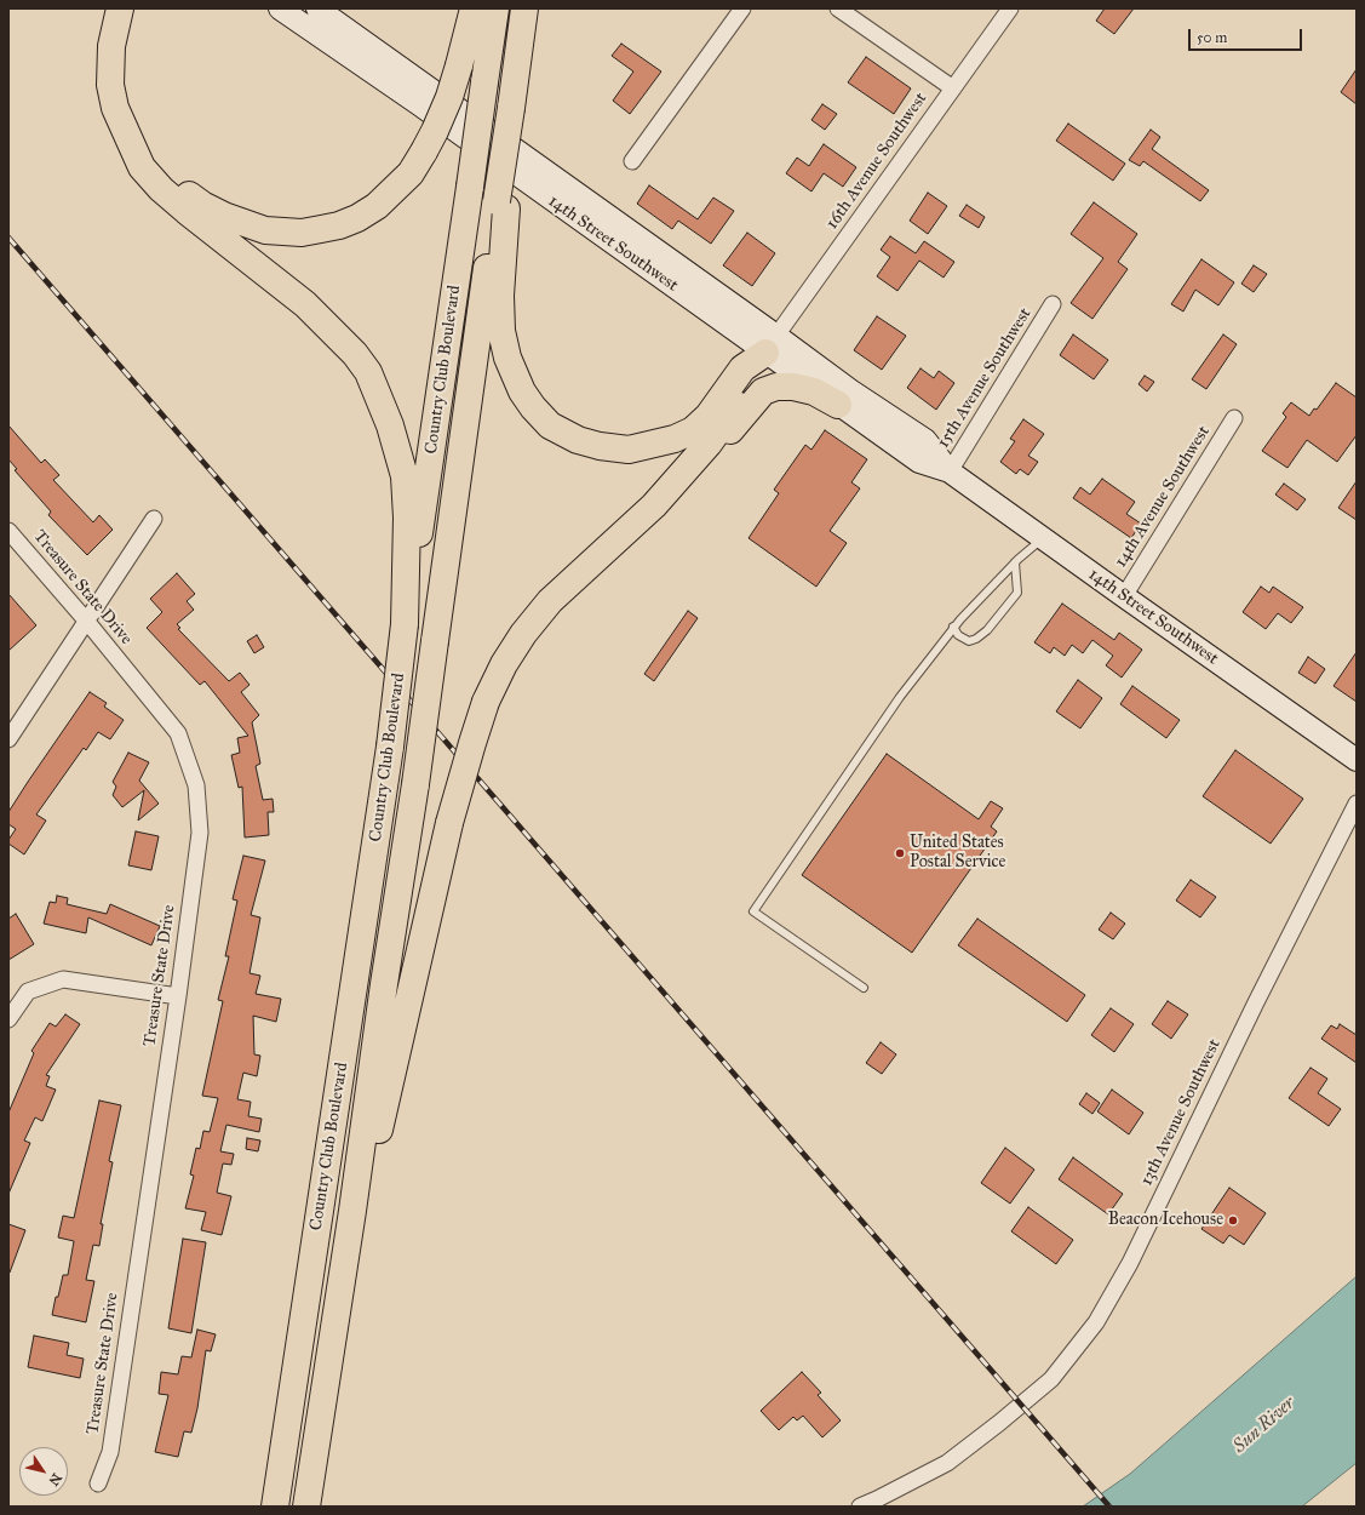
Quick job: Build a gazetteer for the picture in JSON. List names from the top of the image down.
{
  "streets": {
    "highway": ["Country Club Boulevard"],
    "street": [
      "16th Avenue Southwest",
      "14th Street Southwest",
      "15th Avenue Southwest",
      "14th Avenue Southwest",
      "Treasure State Drive",
      "13th Avenue Southwest"
    ]
  },
  "crossings": [
    ["16th Avenue Southwest", "14th Street Southwest"],
    ["14th Street Southwest", "15th Avenue Southwest"],
    ["14th Street Southwest", "14th Avenue Southwest"]
  ],
  "water": ["Sun River"],
  "places": ["United States Postal Service", "Beacon Icehouse"],
  "scale_bar": "50 m",
  "north": "bottom right"
}
